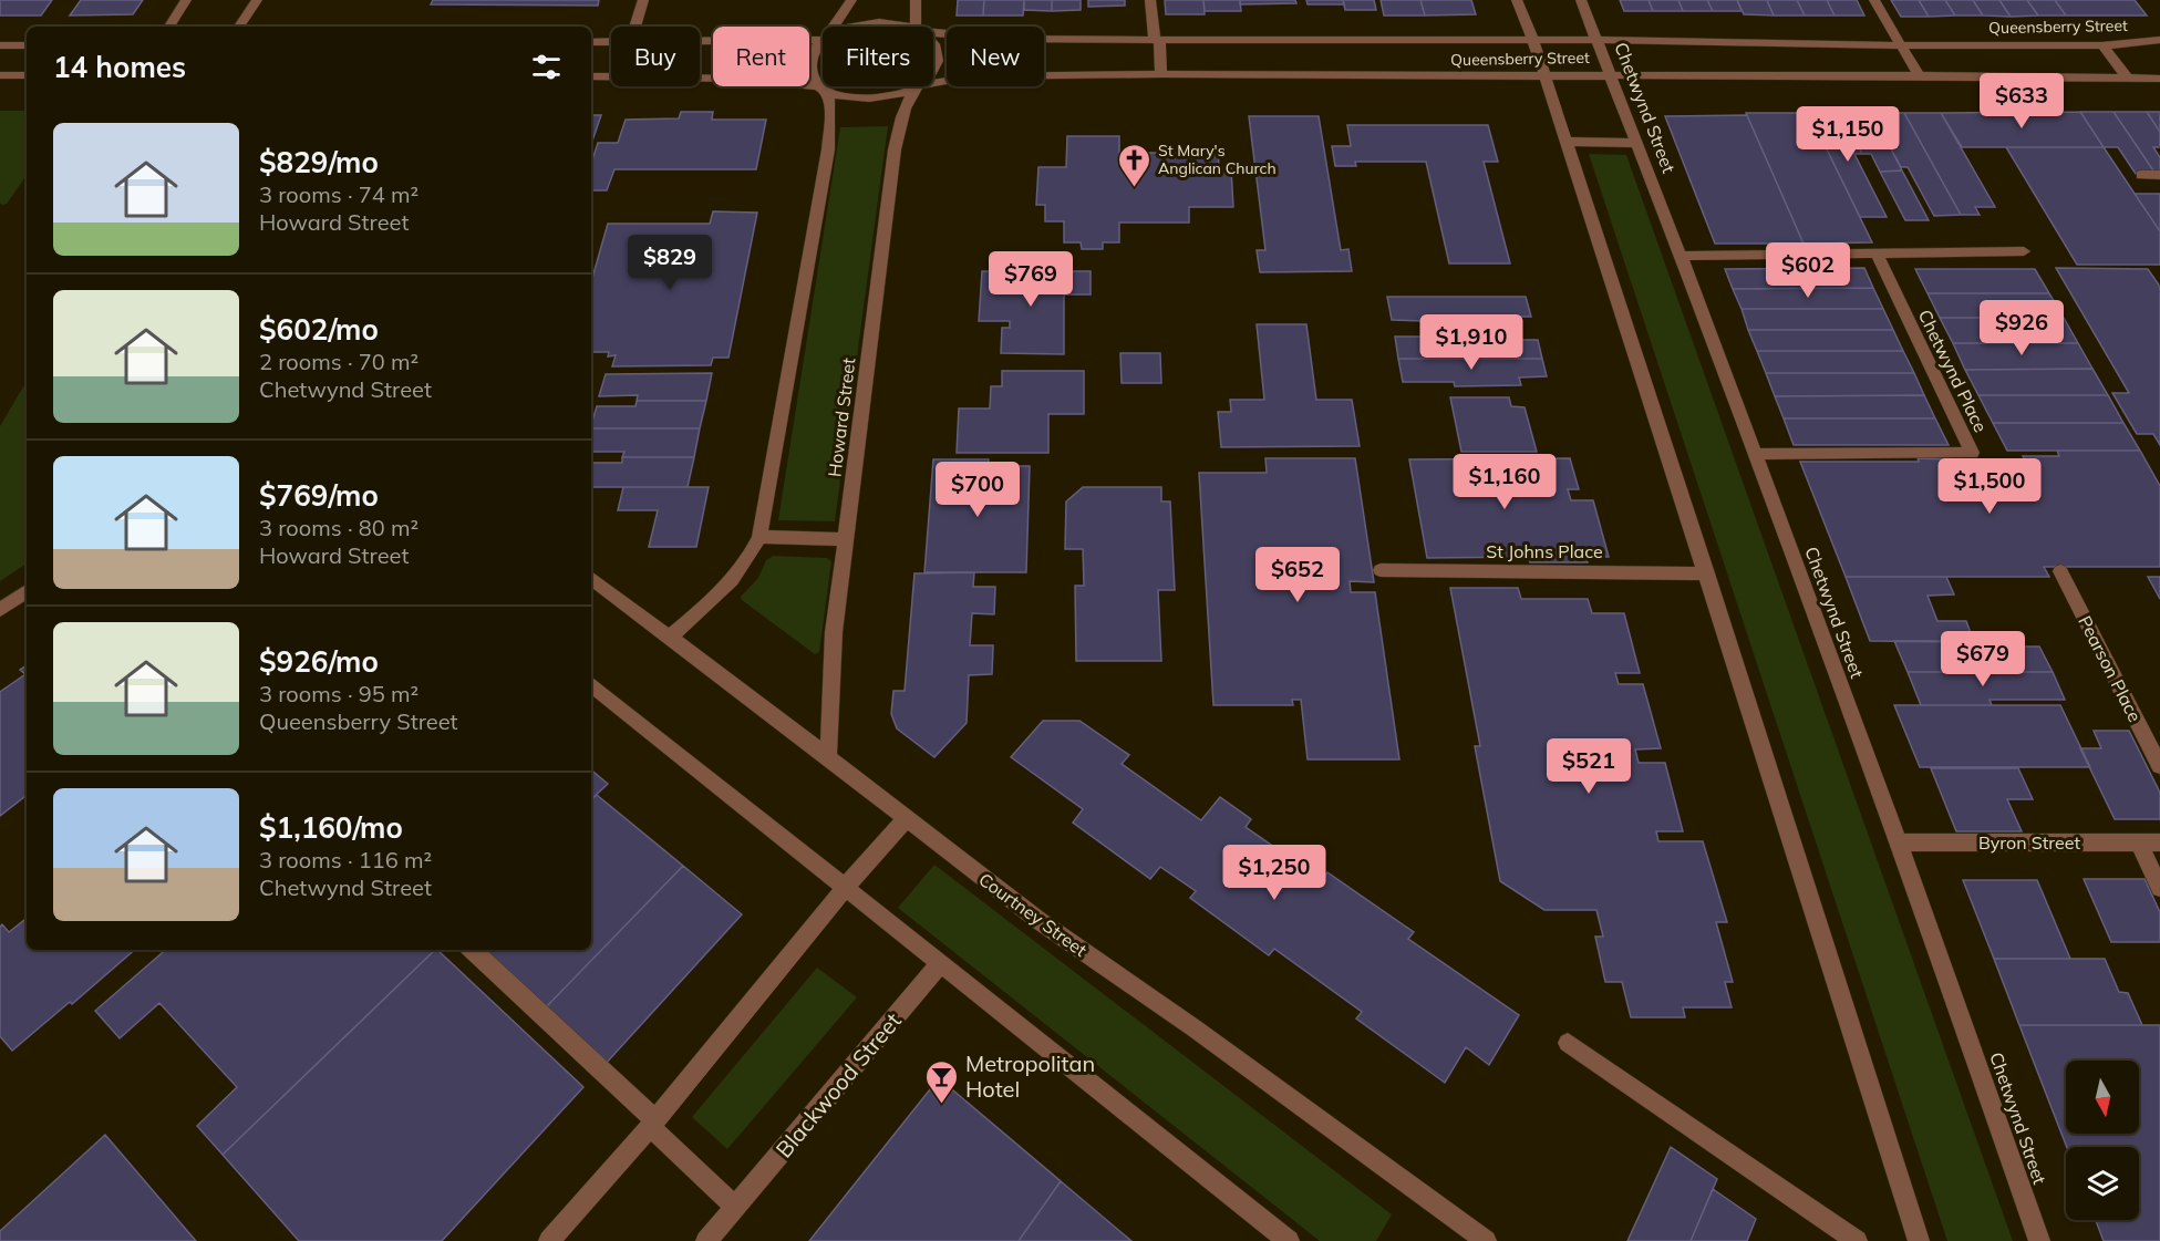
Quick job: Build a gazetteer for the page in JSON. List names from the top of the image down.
{
  "streets": {
    "street": [
      "Queensberry Street",
      "Chetwynd Street",
      "Chetwynd Place",
      "Howard Street",
      "St Johns Place",
      "Pearson Place",
      "Byron Street",
      "Courtney Street",
      "Blackwood Street"
    ]
  },
  "crossings": [
    ["Queensberry Street", "Chetwynd Street"],
    ["Chetwynd Street", "Chetwynd Place"],
    ["Chetwynd Street", "Byron Street"],
    ["Howard Street", "Courtney Street"]
  ],
  "places": {
    "church": ["St Mary's Anglican Church"],
    "bar": ["Metropolitan Hotel"]
  },
  "north": "bottom",
  "page": {
    "chip": [
      "Buy",
      "Rent",
      "Filters",
      "New"
    ],
    "heading": "14 homes",
    "price": [
      "$633",
      "$1,150",
      "$829",
      "$602",
      "$769",
      "$926",
      "$1,910",
      "$1,160",
      "$1,500",
      "$700",
      "$652",
      "$679",
      "$521",
      "$1,250"
    ],
    "list": [
      {
        "name": "$829/mo",
        "note": "3 rooms · 74 m² · Howard Street"
      },
      {
        "name": "$602/mo",
        "note": "2 rooms · 70 m² · Chetwynd Street"
      },
      {
        "name": "$769/mo",
        "note": "3 rooms · 80 m² · Howard Street"
      },
      {
        "name": "$926/mo",
        "note": "3 rooms · 95 m² · Queensberry Street"
      },
      {
        "name": "$1,160/mo",
        "note": "3 rooms · 116 m² · Chetwynd Street"
      }
    ]
  }
}
